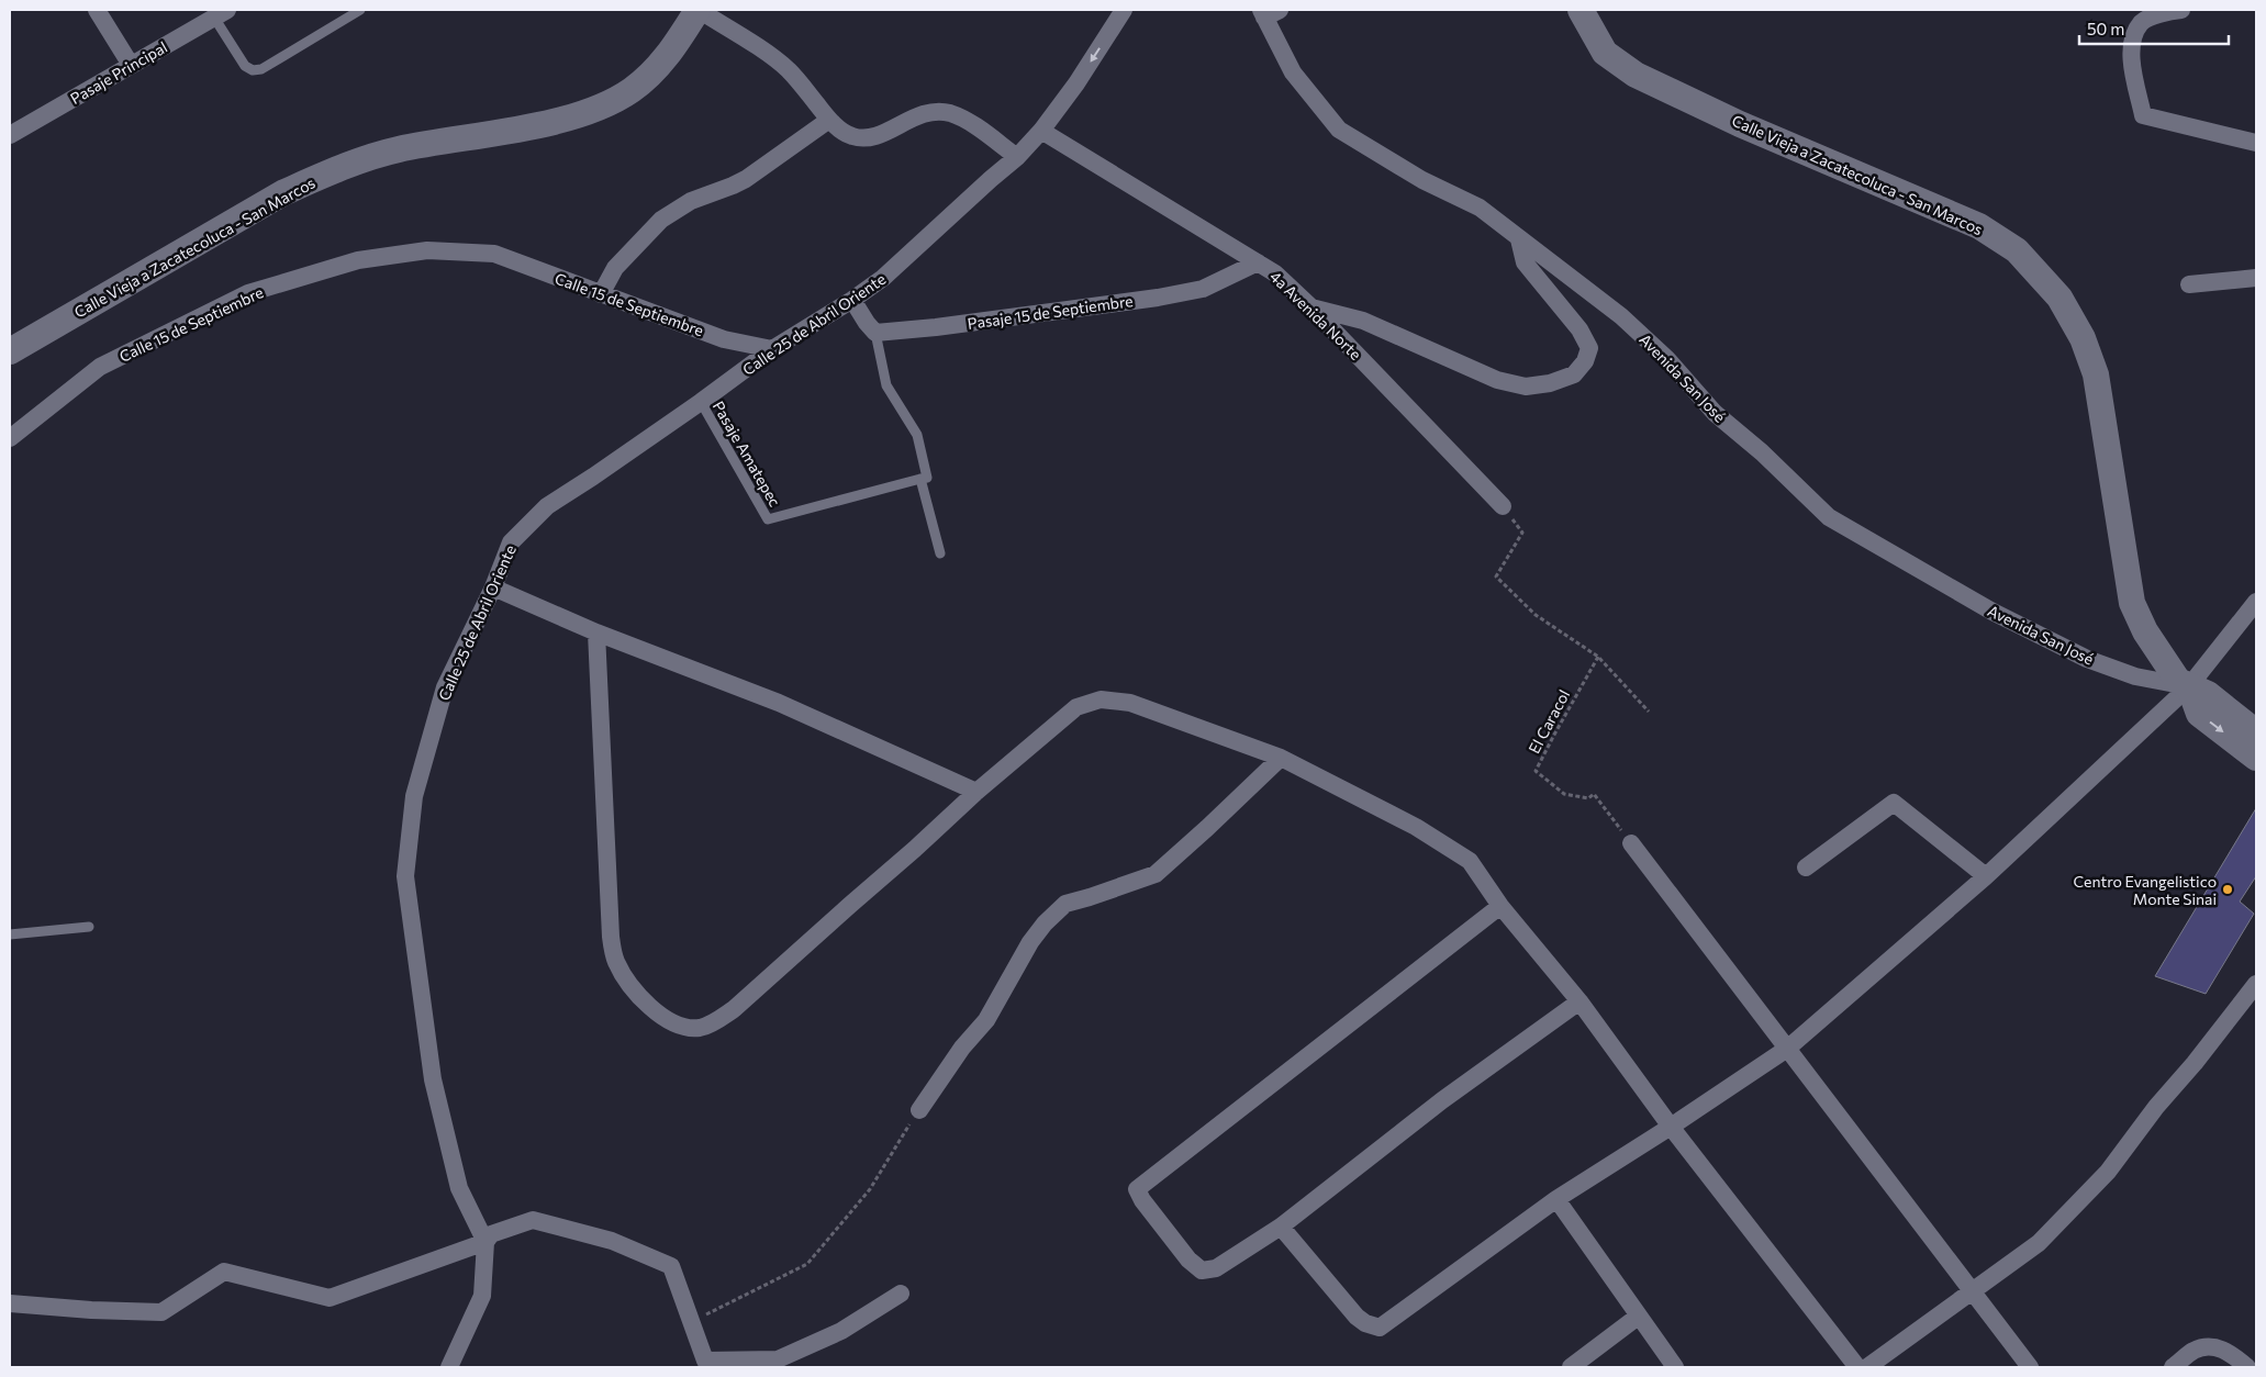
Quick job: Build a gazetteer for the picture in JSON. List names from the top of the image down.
{
  "streets": {
    "main road": ["Calle Vieja a Zacatecoluca - San Marcos"],
    "street": [
      "Pasaje Principal",
      "Calle 15 de Septiembre",
      "Pasaje 15 de Septiembre",
      "4a Avenida Norte",
      "Calle 25 de Abril Oriente",
      "Avenida San José"
    ],
    "lane": ["Pasaje Amatepec"],
    "path": ["El Caracol"]
  },
  "crossings": [
    ["Calle Vieja a Zacatecoluca - San Marcos", "Avenida San José"],
    ["Calle 15 de Septiembre", "Calle 25 de Abril Oriente"],
    ["Pasaje 15 de Septiembre", "4a Avenida Norte"],
    ["4a Avenida Norte", "Calle 25 de Abril Oriente"],
    ["Calle 25 de Abril Oriente", "Pasaje Amatepec"]
  ],
  "places": ["Centro Evangelistico Monte Sinai"],
  "scale_bar": "50 m"
}
